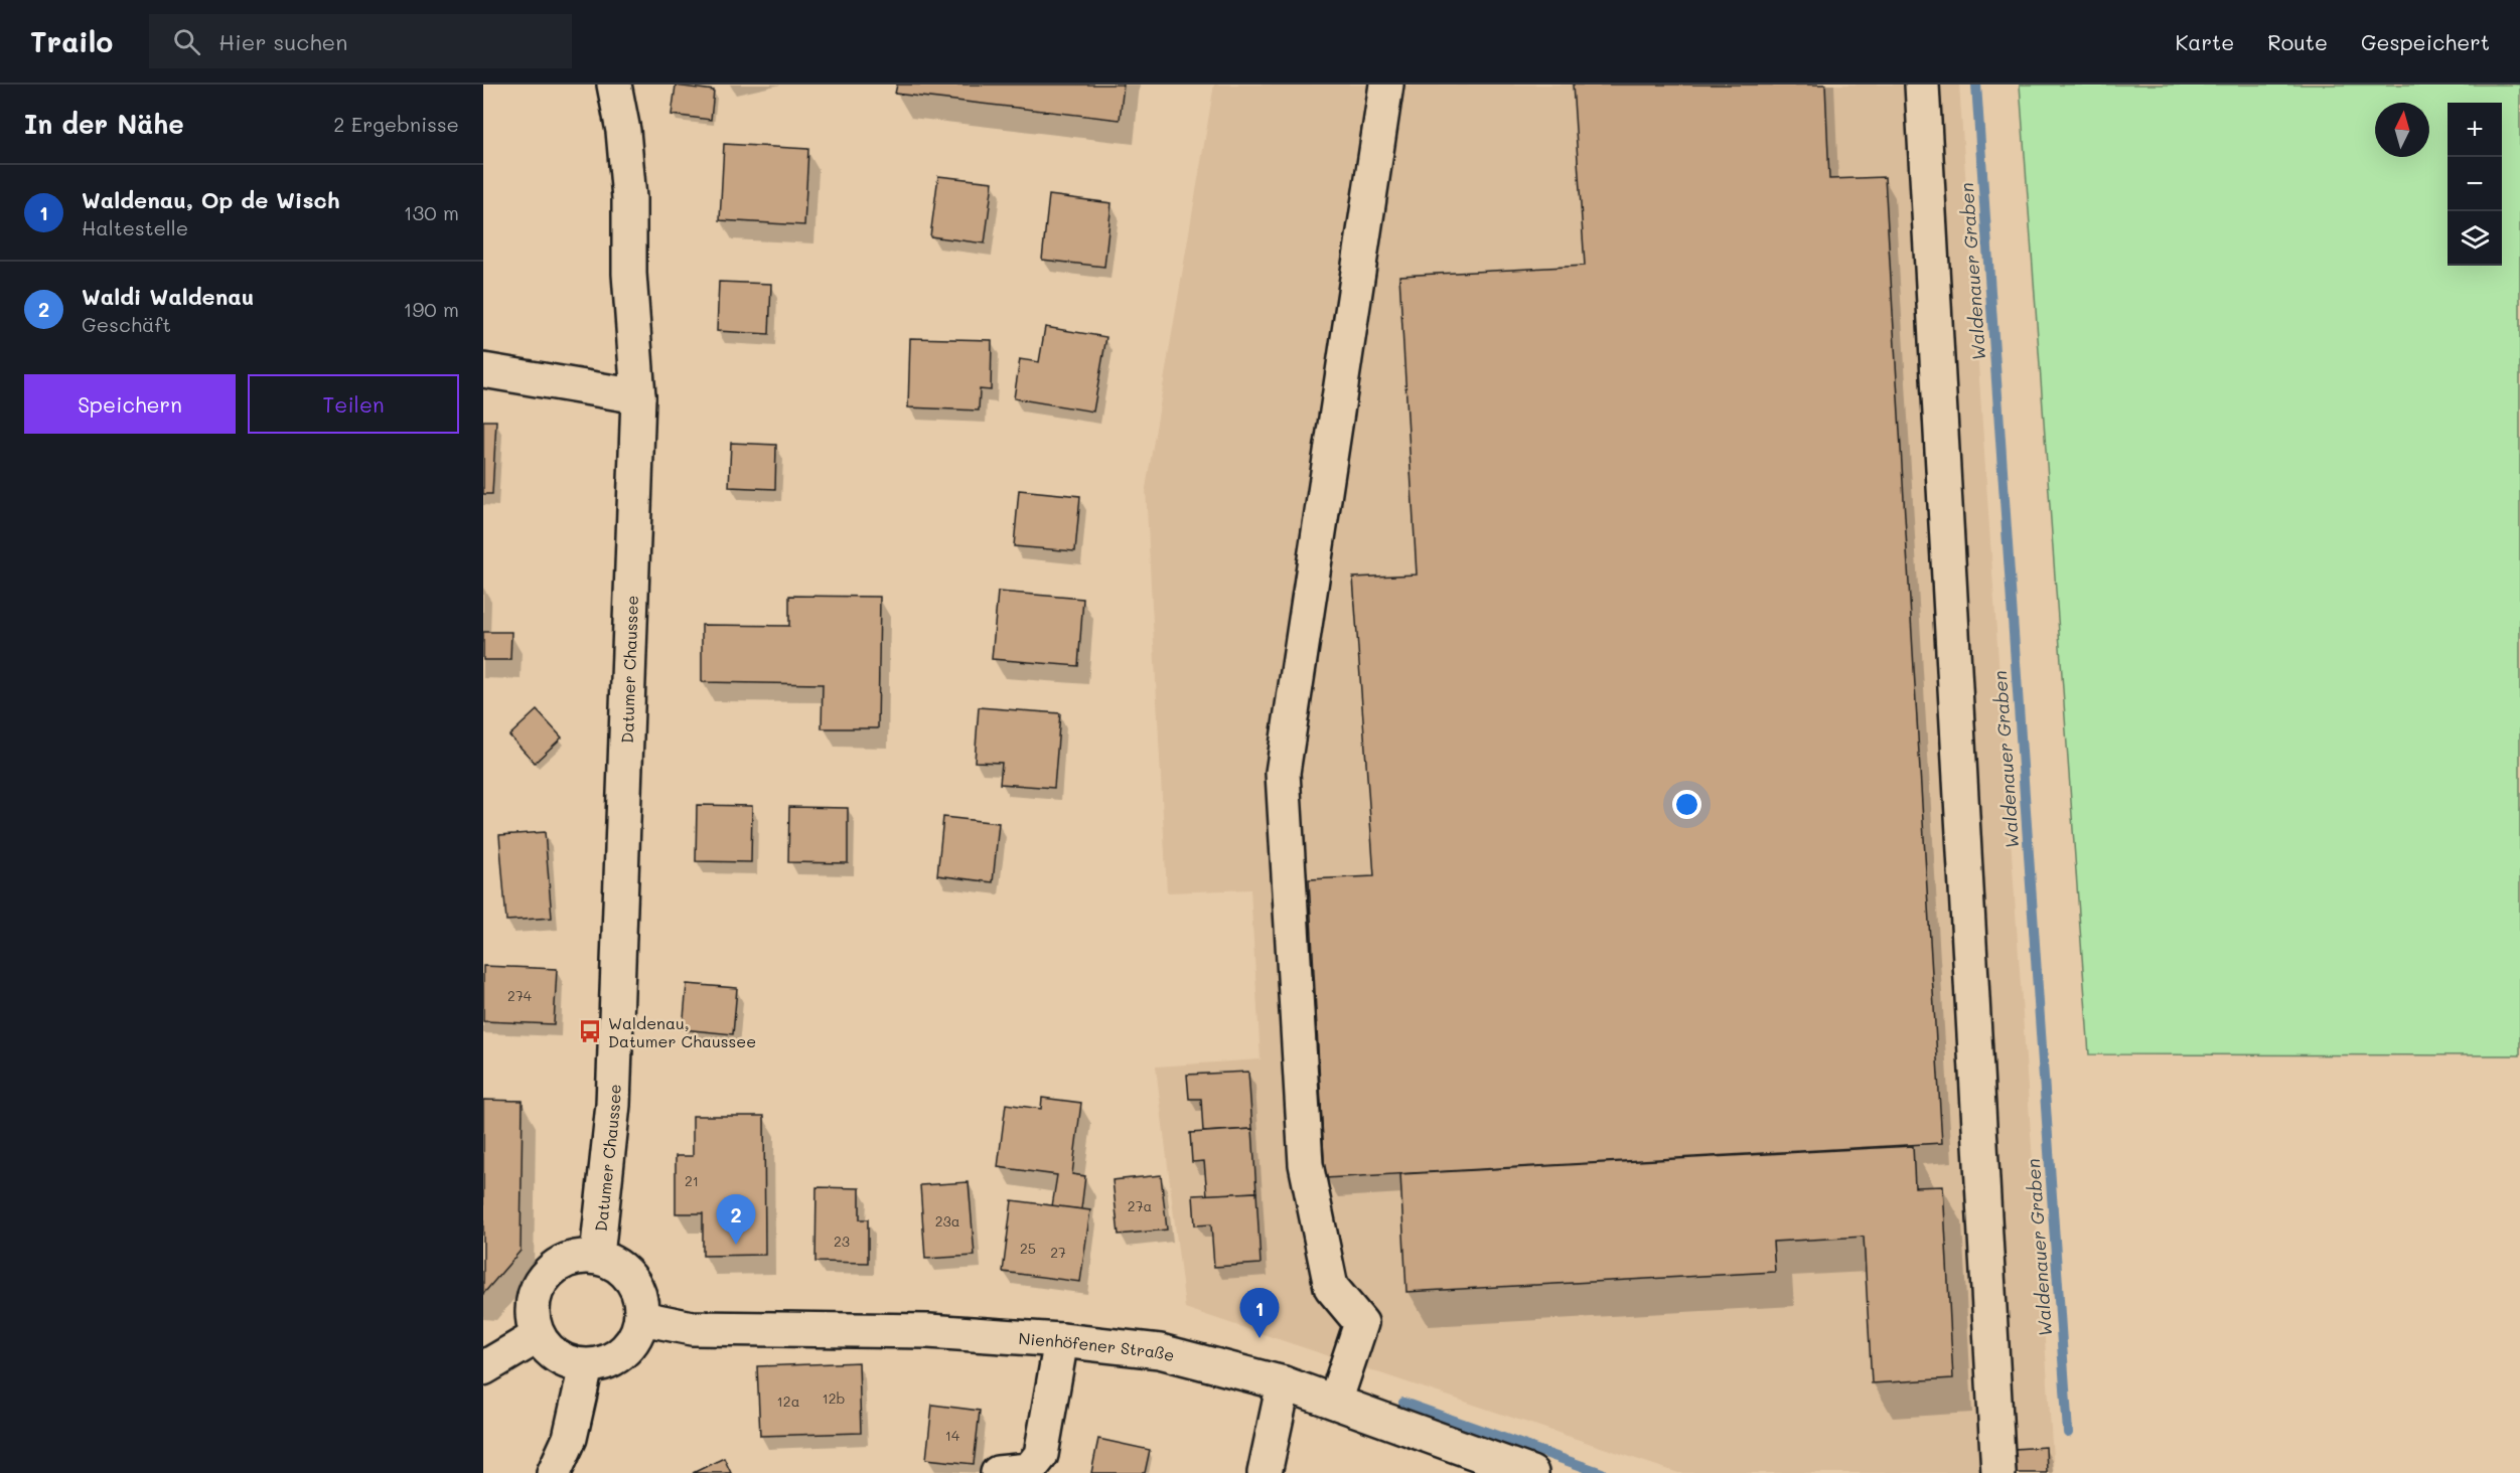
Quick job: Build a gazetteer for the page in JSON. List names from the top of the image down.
{
  "streets": {
    "street": ["Datumer Chaussee", "Nienhöfener Straße"]
  },
  "crossings": [
    ["Datumer Chaussee", "Nienhöfener Straße"]
  ],
  "water": ["Waldenauer Graben"],
  "places": {
    "bus stop": ["Waldenau, Datumer Chaussee"]
  },
  "house_numbers": [
    "274",
    "21",
    "27a",
    "23a",
    "23",
    "25",
    "27",
    "12b",
    "12a",
    "14"
  ],
  "north": "top",
  "page": {
    "header": "Trailo",
    "search": "Hier suchen",
    "nav": ["Karte", "Route", "Gespeichert"],
    "heading": ["In der Nähe", "2 Ergebnisse"],
    "map_buttons": ["+", "−"],
    "list": [
      {
        "mark": "1",
        "name": "Waldenau, Op de Wisch",
        "note": "Haltestelle",
        "value": "130 m"
      },
      {
        "mark": "2",
        "name": "Waldi Waldenau",
        "note": "Geschäft",
        "value": "190 m"
      }
    ],
    "buttons": ["Speichern", "Teilen"],
    "pins": ["2", "1"]
  }
}
